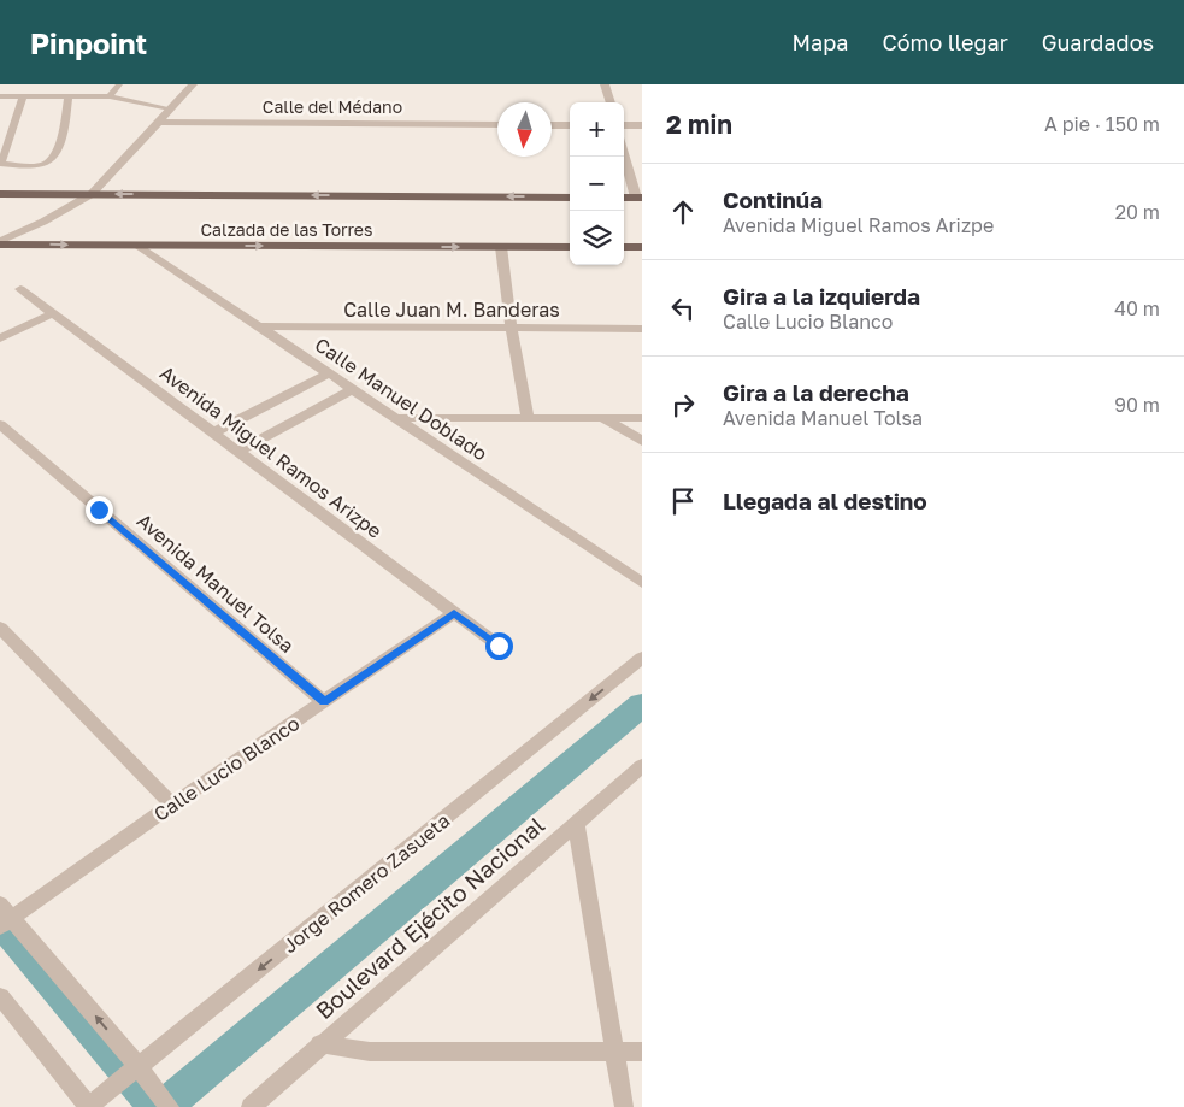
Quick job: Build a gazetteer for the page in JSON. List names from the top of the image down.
{
  "streets": {
    "main road": ["Calzada de las Torres"],
    "street": [
      "Calle del Médano",
      "Calle Juan M. Banderas",
      "Calle Manuel Doblado",
      "Avenida Miguel Ramos Arizpe",
      "Avenida Manuel Tolsa",
      "Calle Lucio Blanco",
      "Jorge Romero Zasueta",
      "Boulevard Ejécito Nacional"
    ]
  },
  "crossings": [
    ["Calzada de las Torres", "Calle Manuel Doblado"],
    ["Calle Juan M. Banderas", "Calle Manuel Doblado"],
    ["Avenida Miguel Ramos Arizpe", "Calle Lucio Blanco"],
    ["Avenida Manuel Tolsa", "Calle Lucio Blanco"]
  ],
  "one_way": ["Jorge Romero Zasueta"],
  "north": "bottom",
  "page": {
    "header": "Pinpoint",
    "nav": ["Mapa", "Cómo llegar", "Guardados"],
    "heading": ["2 min", "A pie · 150 m"],
    "map_buttons": ["+", "−"],
    "list": [
      ["Continúa", "Avenida Miguel Ramos Arizpe", "20 m"],
      ["Gira a la izquierda", "Calle Lucio Blanco", "40 m"],
      ["Gira a la derecha", "Avenida Manuel Tolsa", "90 m"],
      "Llegada al destino"
    ]
  }
}
